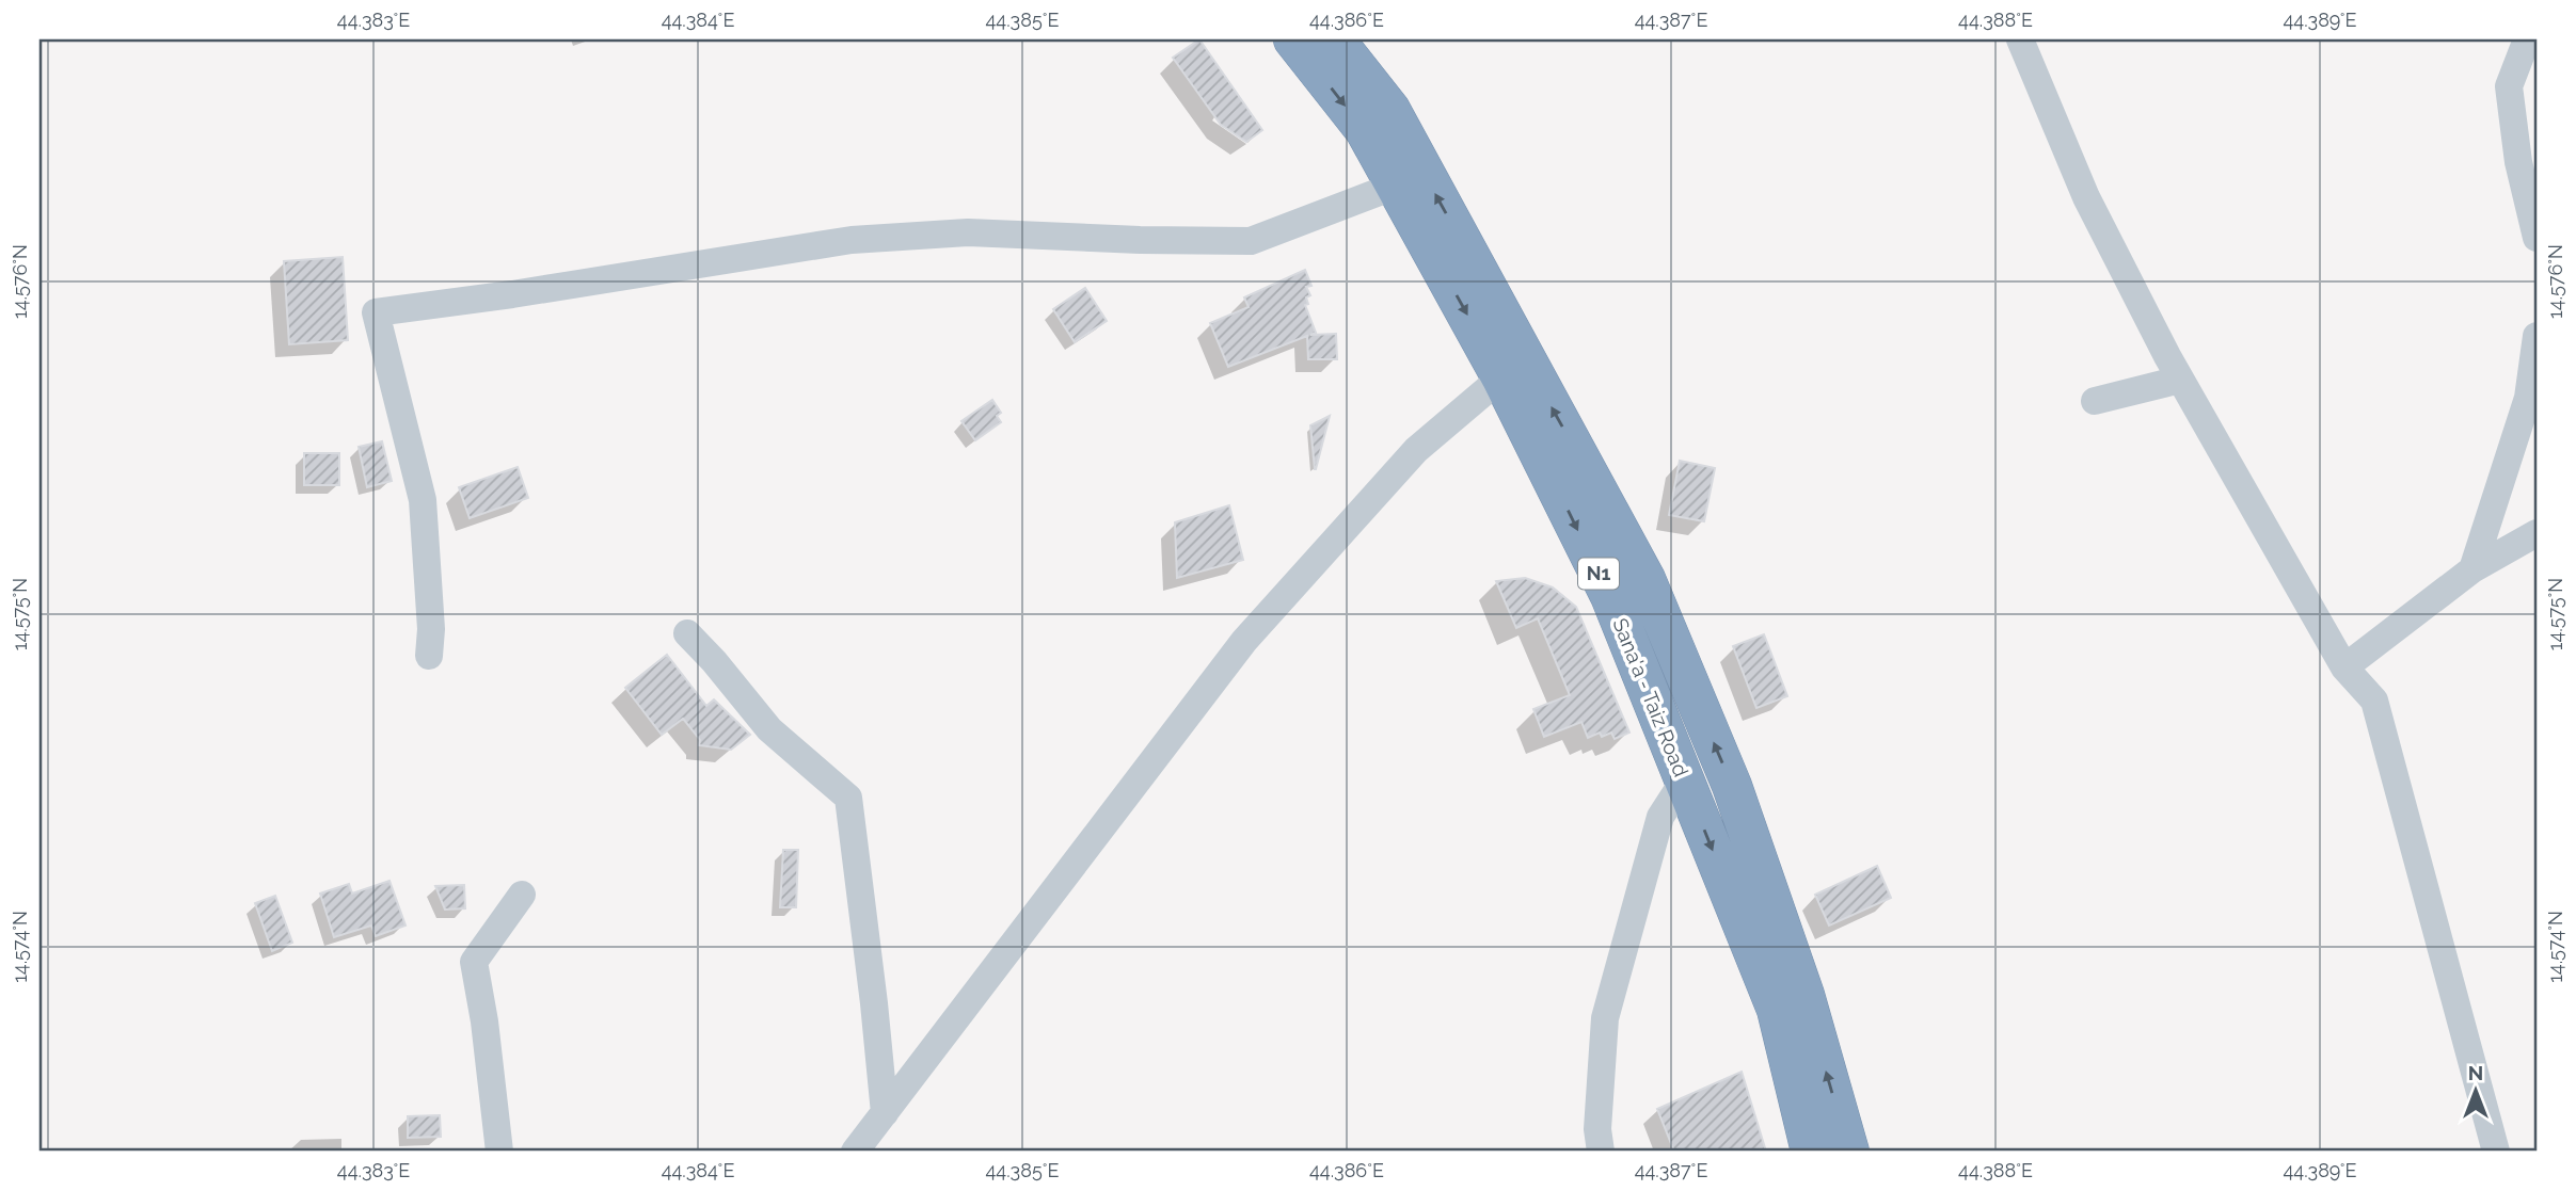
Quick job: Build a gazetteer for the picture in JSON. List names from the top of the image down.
{
  "streets": {
    "highway": ["N1", "Sana'a - Taiz Road"]
  },
  "north": "top",
  "coordinates": [
    "44.383°E",
    "44.384°E",
    "44.385°E",
    "44.386°E",
    "44.387°E",
    "44.388°E",
    "44.389°E",
    "14.576°N",
    "14.575°N",
    "14.574°N"
  ]
}
